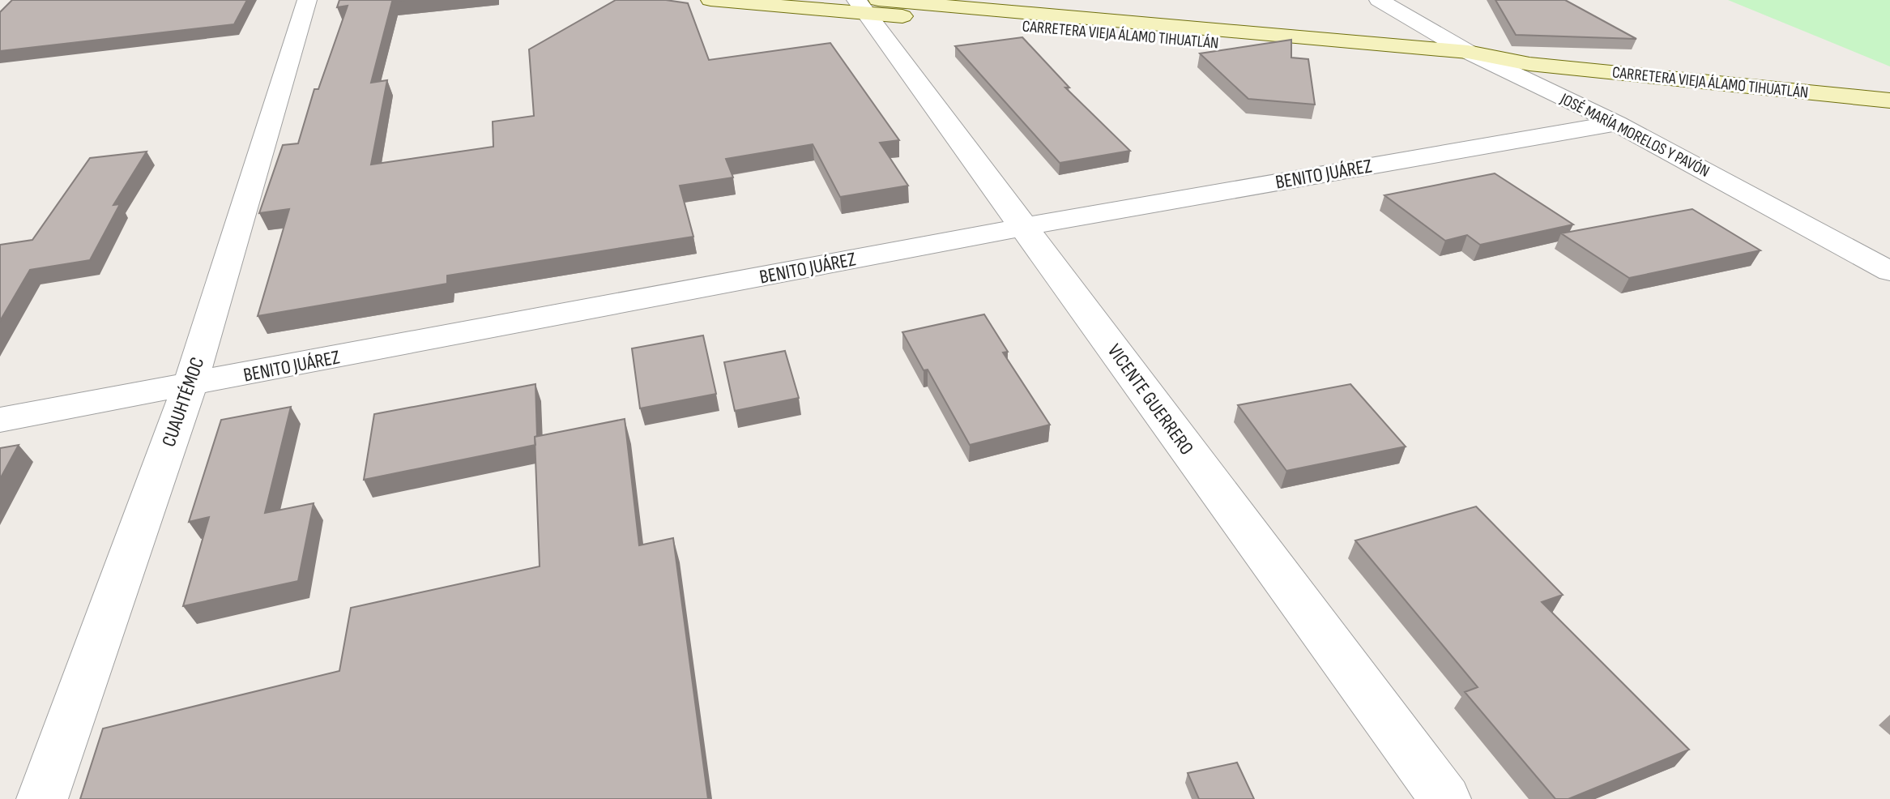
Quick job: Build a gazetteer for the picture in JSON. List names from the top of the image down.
{
  "streets": {
    "main road": ["CARRETERA VIEJA ÁLAMO TIHUATLÁN"],
    "street": [
      "JOSÉ MARÍA MORELOS Y PAVÓN",
      "BENITO JUÁREZ",
      "VICENTE GUERRERO",
      "CUAUHTÉMOC"
    ]
  },
  "crossings": [
    ["CARRETERA VIEJA ÁLAMO TIHUATLÁN", "JOSÉ MARÍA MORELOS Y PAVÓN"],
    ["CARRETERA VIEJA ÁLAMO TIHUATLÁN", "VICENTE GUERRERO"],
    ["JOSÉ MARÍA MORELOS Y PAVÓN", "BENITO JUÁREZ"],
    ["BENITO JUÁREZ", "VICENTE GUERRERO"],
    ["BENITO JUÁREZ", "CUAUHTÉMOC"]
  ]
}
